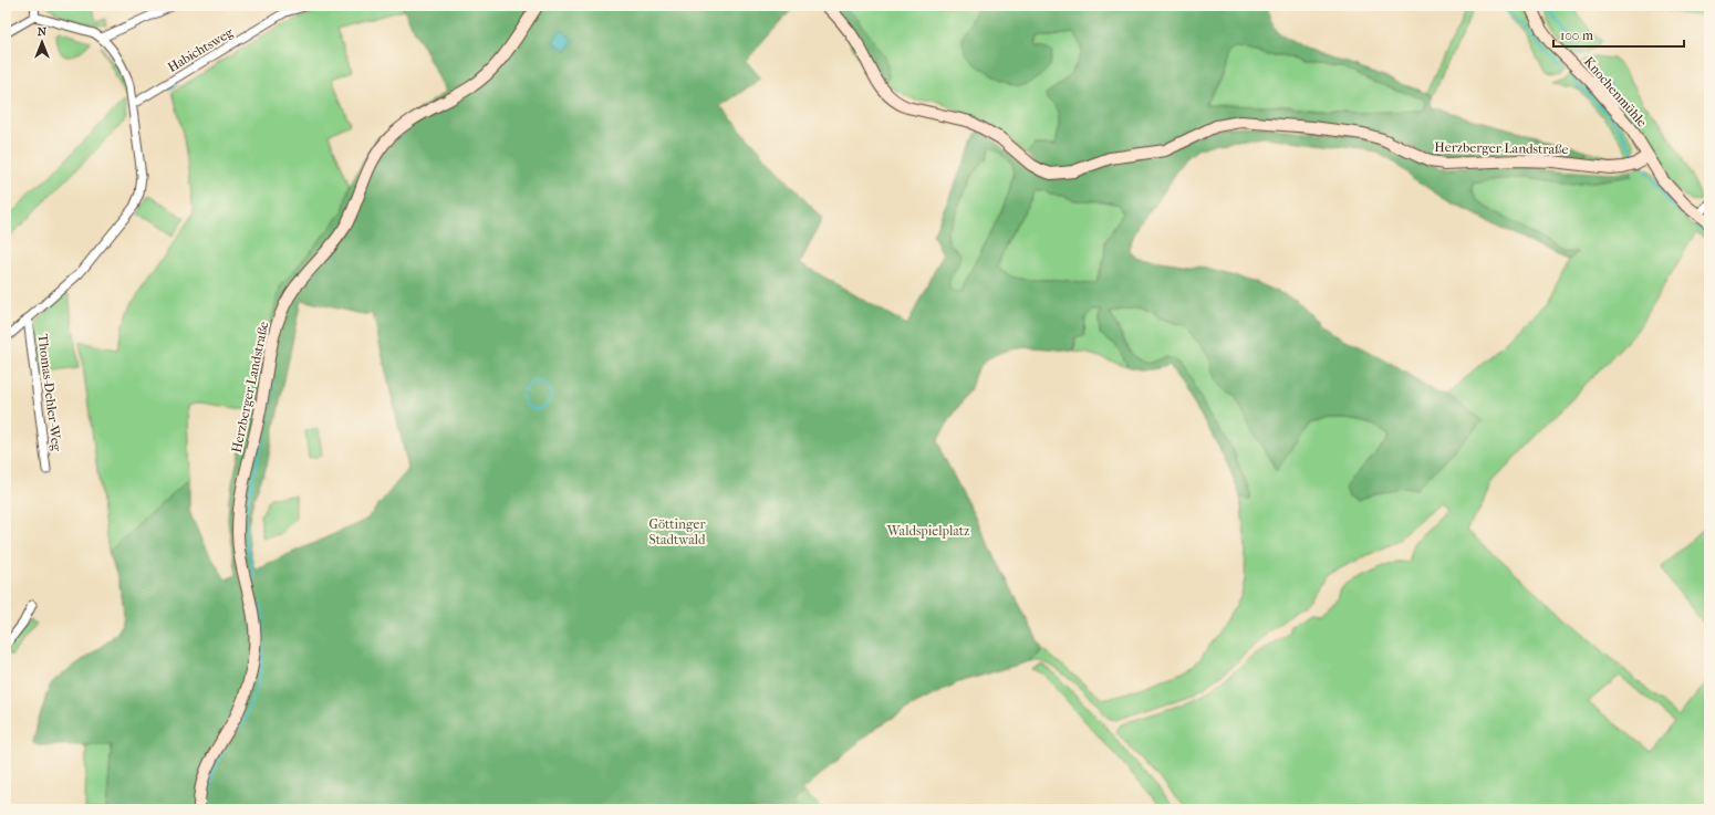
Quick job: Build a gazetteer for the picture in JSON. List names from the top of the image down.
{
  "streets": {
    "street": [
      "Habichtsweg",
      "Knochenmühle",
      "Herzberger Landstraße",
      "Thomas-Dehler-Weg"
    ]
  },
  "crossings": [
    ["Knochenmühle", "Herzberger Landstraße"]
  ],
  "parks": ["Göttinger Stadtwald", "Waldspielplatz"],
  "scale_bar": "100 m",
  "north": "top"
}
